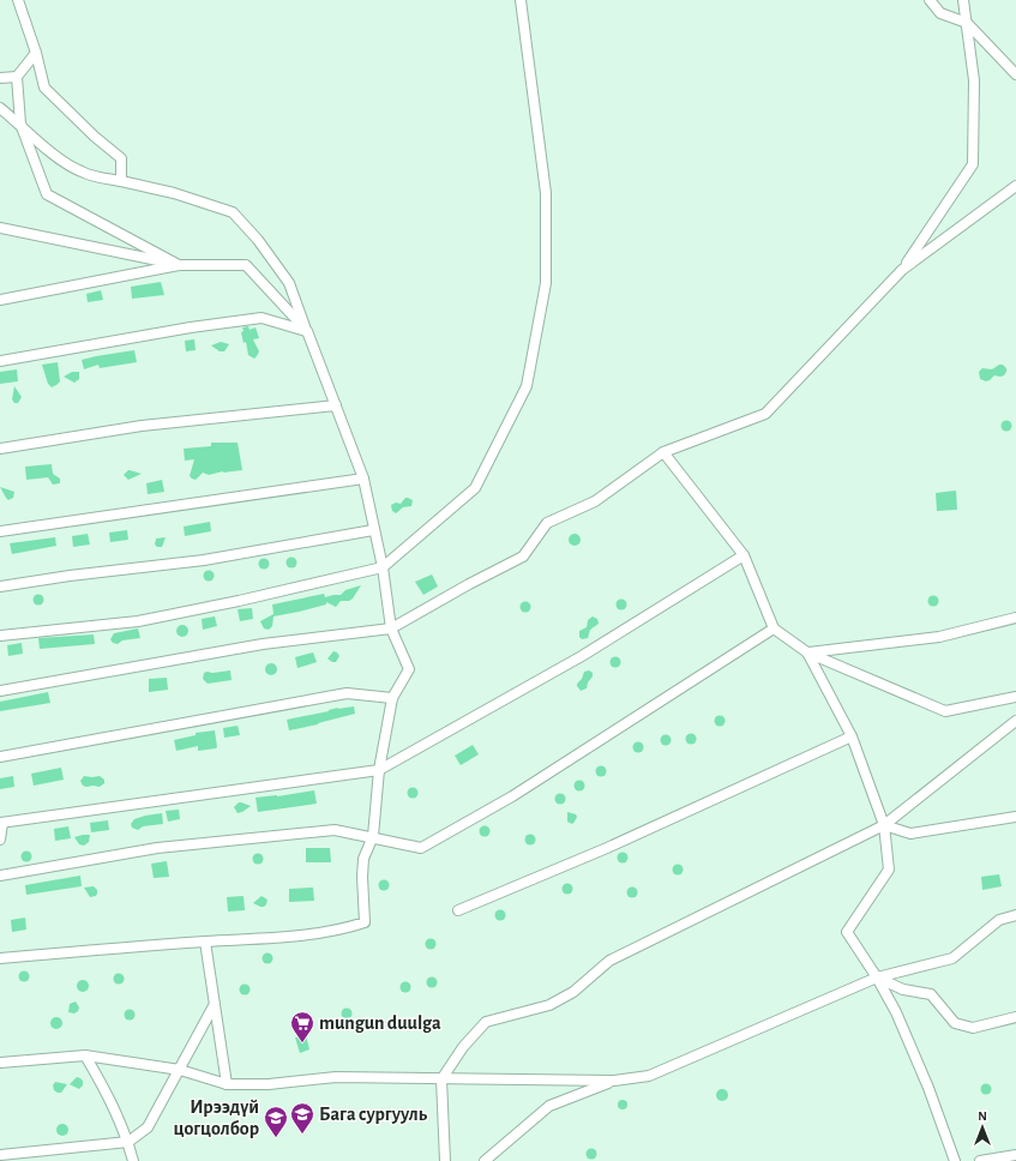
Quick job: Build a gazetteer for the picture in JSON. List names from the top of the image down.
{
  "places": {
    "supermarket": ["mungun duulga"],
    "school or university": ["Бага сургууль", "Ирээдүй цогцолбор"]
  },
  "north": "top"
}
